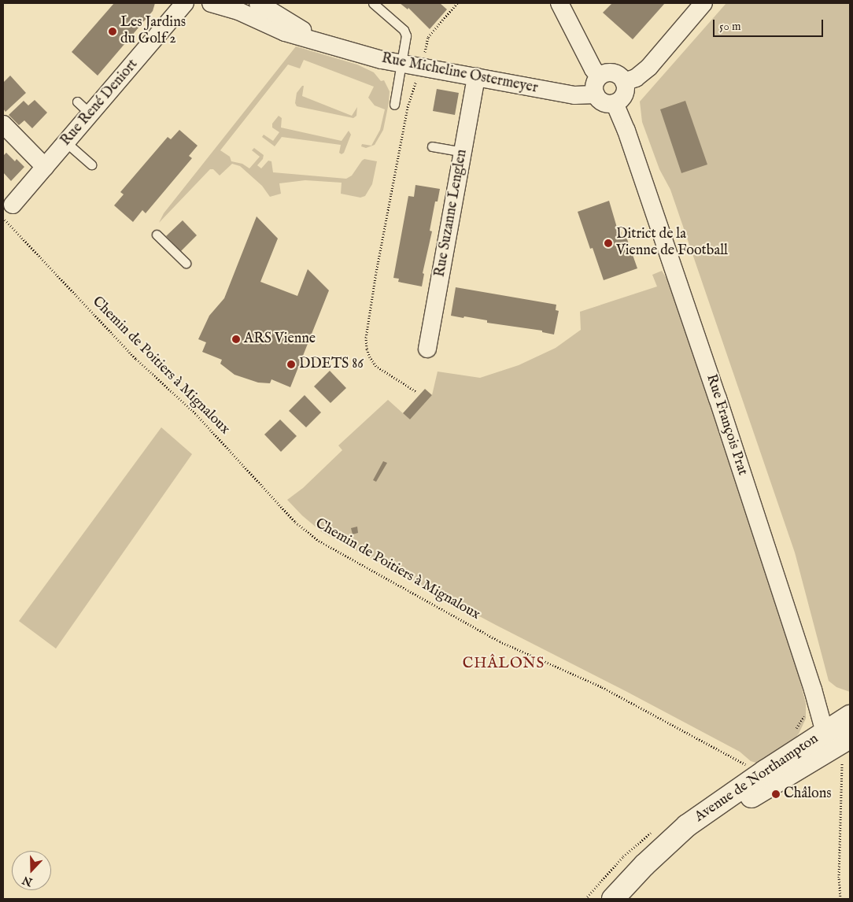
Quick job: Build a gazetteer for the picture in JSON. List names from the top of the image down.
{
  "streets": {
    "street": [
      "Rue Micheline Ostermeyer",
      "Rue René Deniort",
      "Rue Suzanne Lenglen",
      "Rue François Prat",
      "Avenue de Northampton"
    ],
    "path": ["Chemin de Poitiers à Mignaloux"]
  },
  "crossings": [
    ["Rue Micheline Ostermeyer", "Rue Suzanne Lenglen"],
    ["Rue Micheline Ostermeyer", "Rue François Prat"],
    ["Rue René Deniort", "Chemin de Poitiers à Mignaloux"],
    ["Chemin de Poitiers à Mignaloux", "Avenue de Northampton"],
    ["Rue François Prat", "Avenue de Northampton"]
  ],
  "districts": ["CHÂLONS"],
  "places": [
    "Les Jardins du Golf 2",
    "Ditrict de la Vienne de Football",
    "ARS Vienne",
    "DDETS 86",
    "Châlons"
  ],
  "scale_bar": "50 m",
  "north": "bottom"
}
